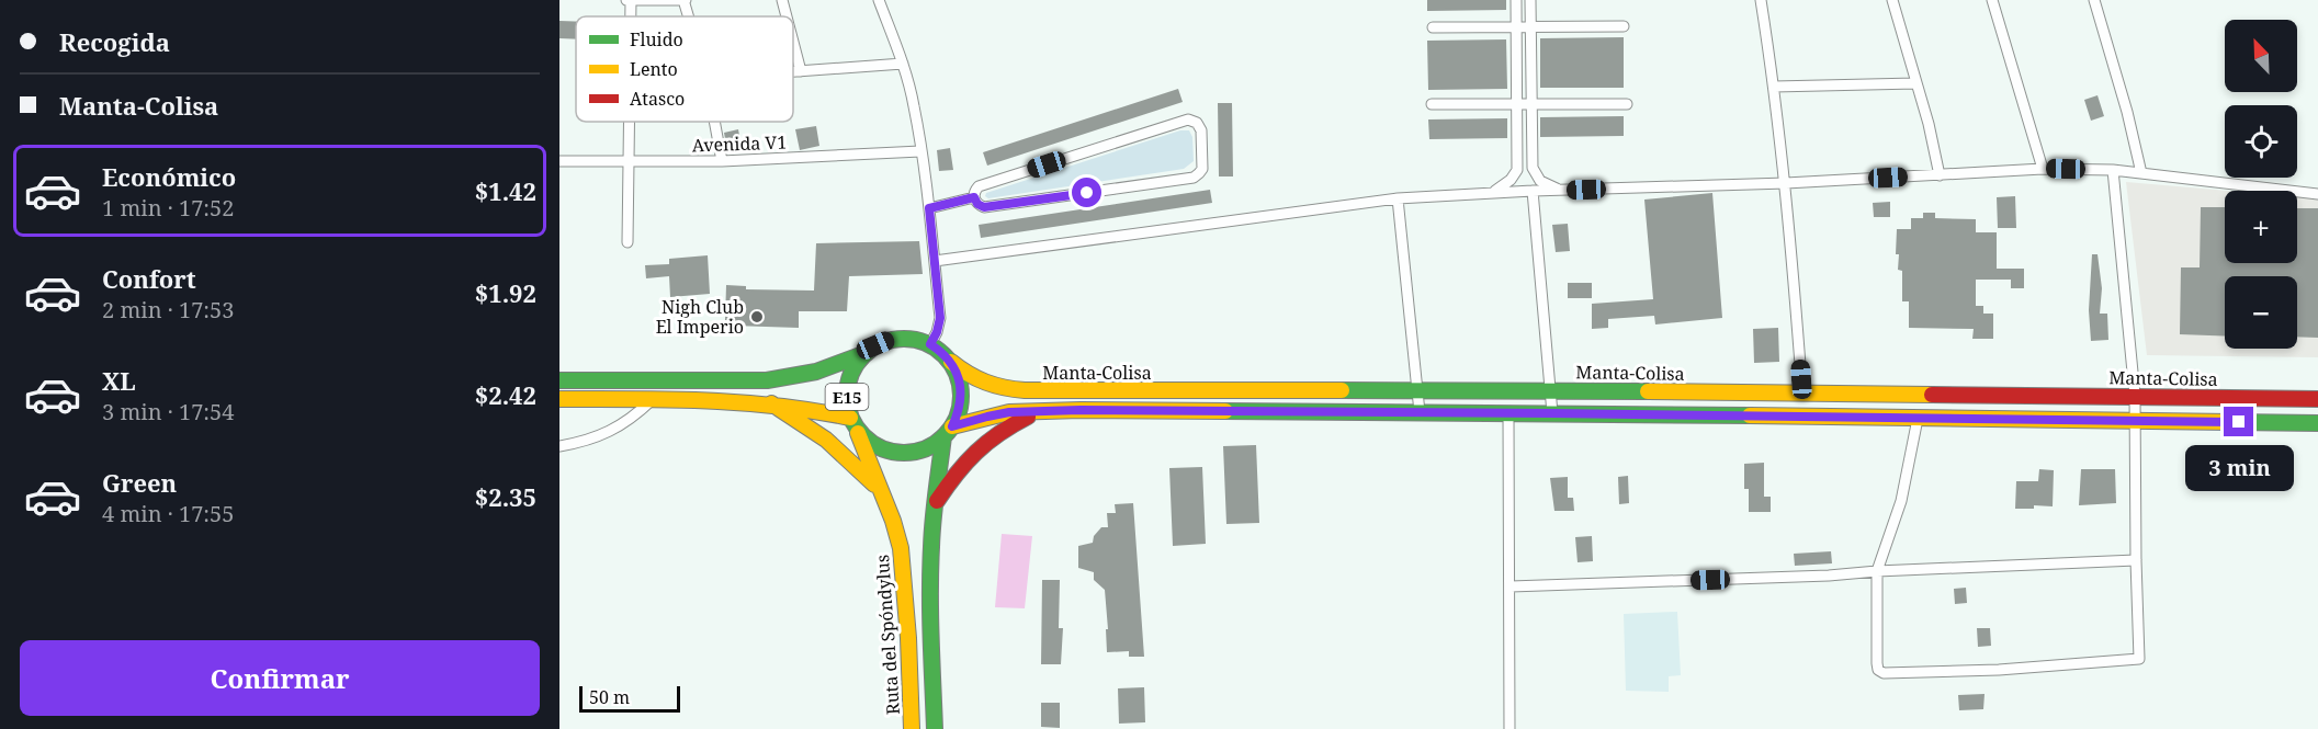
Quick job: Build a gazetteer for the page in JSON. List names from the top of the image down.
{
  "streets": {
    "main road": ["Manta-Colisa", "E15", "Ruta del Spóndylus"],
    "street": ["Avenida V1"]
  },
  "crossings": [
    ["Manta-Colisa", "E15"],
    ["Manta-Colisa", "Ruta del Spóndylus"],
    ["E15", "Ruta del Spóndylus"]
  ],
  "places": ["Nigh Club El Imperio"],
  "legend": ["Fluido", "Lento", "Atasco"],
  "scale_bar": "50 m",
  "north": "top left",
  "page": {
    "banner": ["Recogida", "Manta-Colisa"],
    "map_buttons": ["+", "−"],
    "list": [
      {
        "name": "Económico",
        "note": "1 min · 17:52",
        "value": "$1.42"
      },
      {
        "name": "Confort",
        "note": "2 min · 17:53",
        "value": "$1.92"
      },
      {
        "name": "XL",
        "note": "3 min · 17:54",
        "value": "$2.42"
      },
      {
        "name": "Green",
        "note": "4 min · 17:55",
        "value": "$2.35"
      }
    ],
    "bubble": "3 min",
    "buttons": "Confirmar",
    "scale": "50 m"
  }
}
